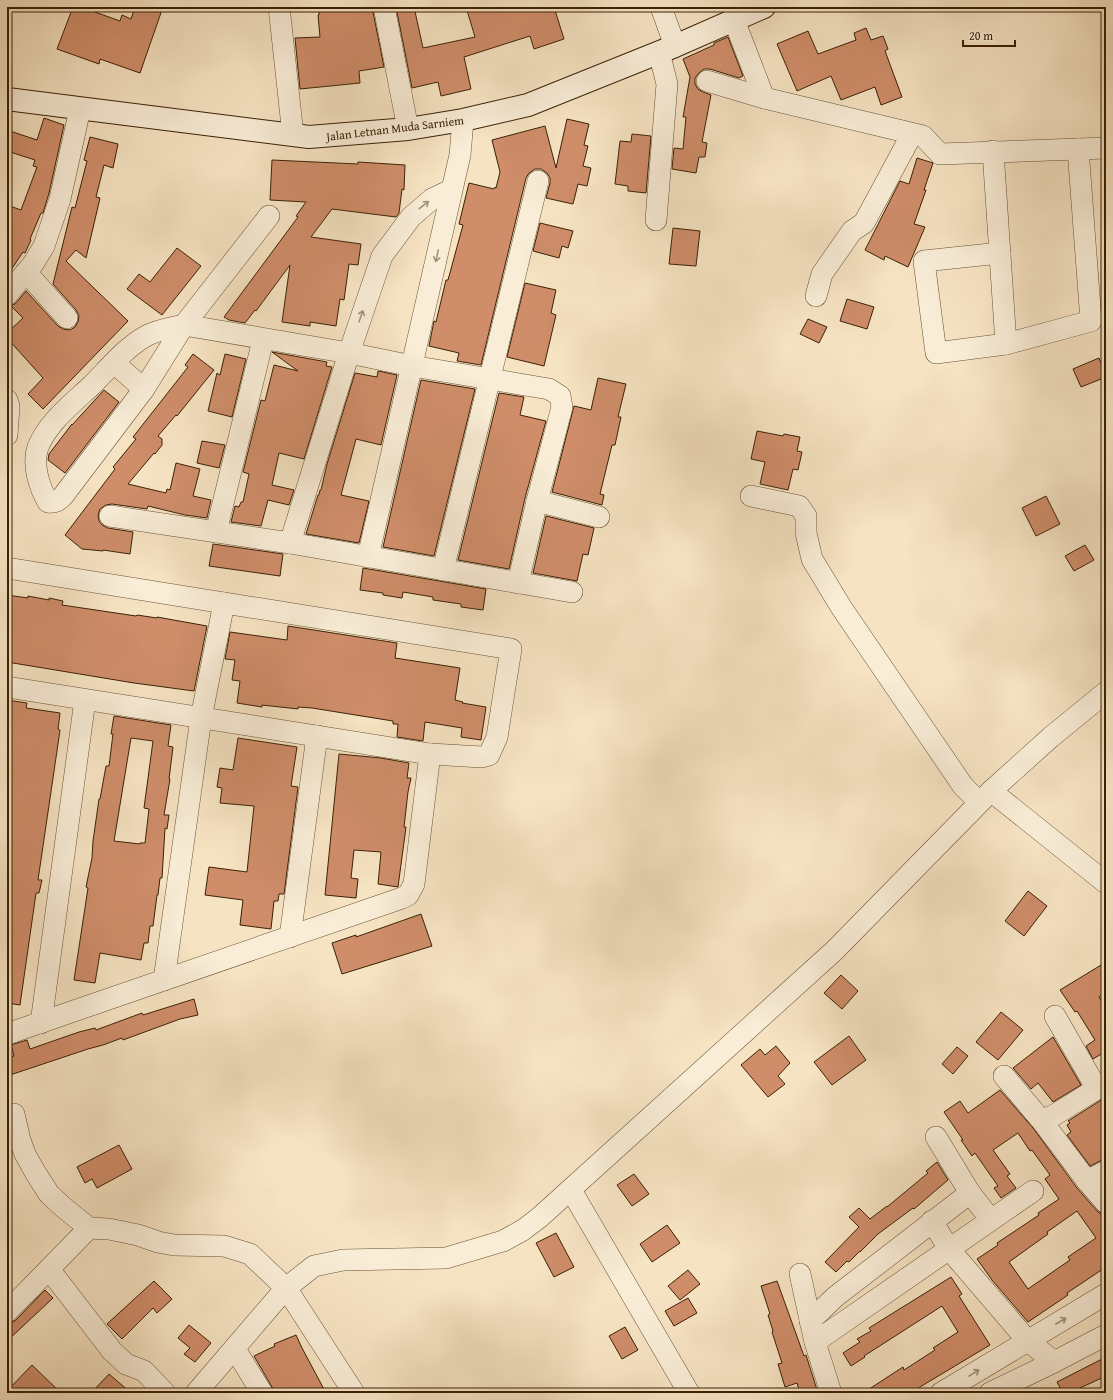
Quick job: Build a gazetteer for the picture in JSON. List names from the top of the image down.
{
  "streets": {
    "main road": ["Jalan Letnan Muda Sarniem"]
  },
  "scale_bar": "20 m"
}
